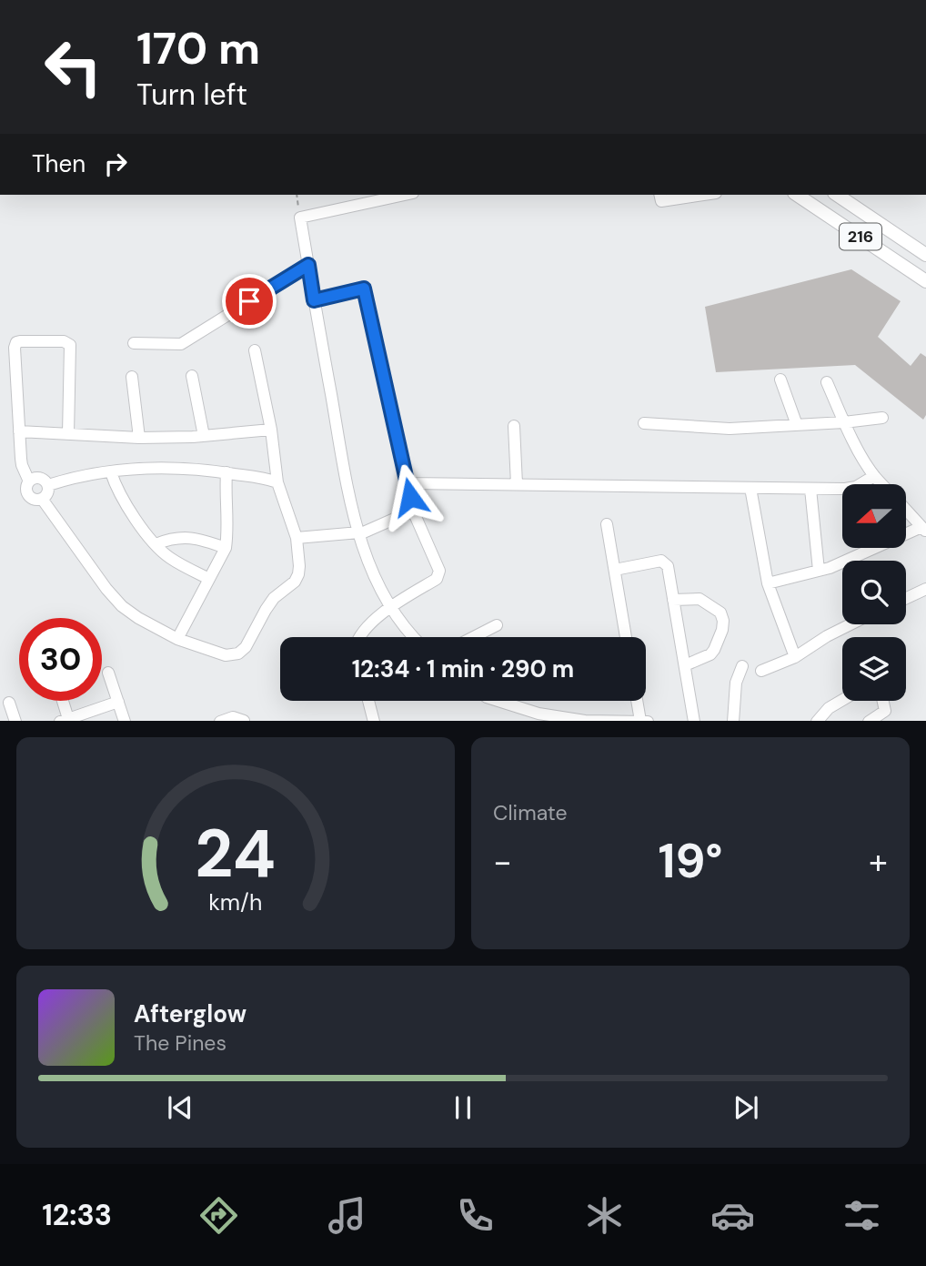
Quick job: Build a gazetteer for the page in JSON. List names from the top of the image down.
{
  "streets": {
    "main road": ["216"]
  },
  "north": "left",
  "page": {
    "turn": ["170 m", "Turn left"],
    "then": "Then",
    "limit": "30",
    "trip": "12:34 · 1 min · 290 m",
    "tile": "Climate",
    "heat": ["−", "19°", "+"],
    "song": ["Afterglow", "The Pines"],
    "tabs": "12:33",
    "gauge": ["24", "km/h"]
  }
}
